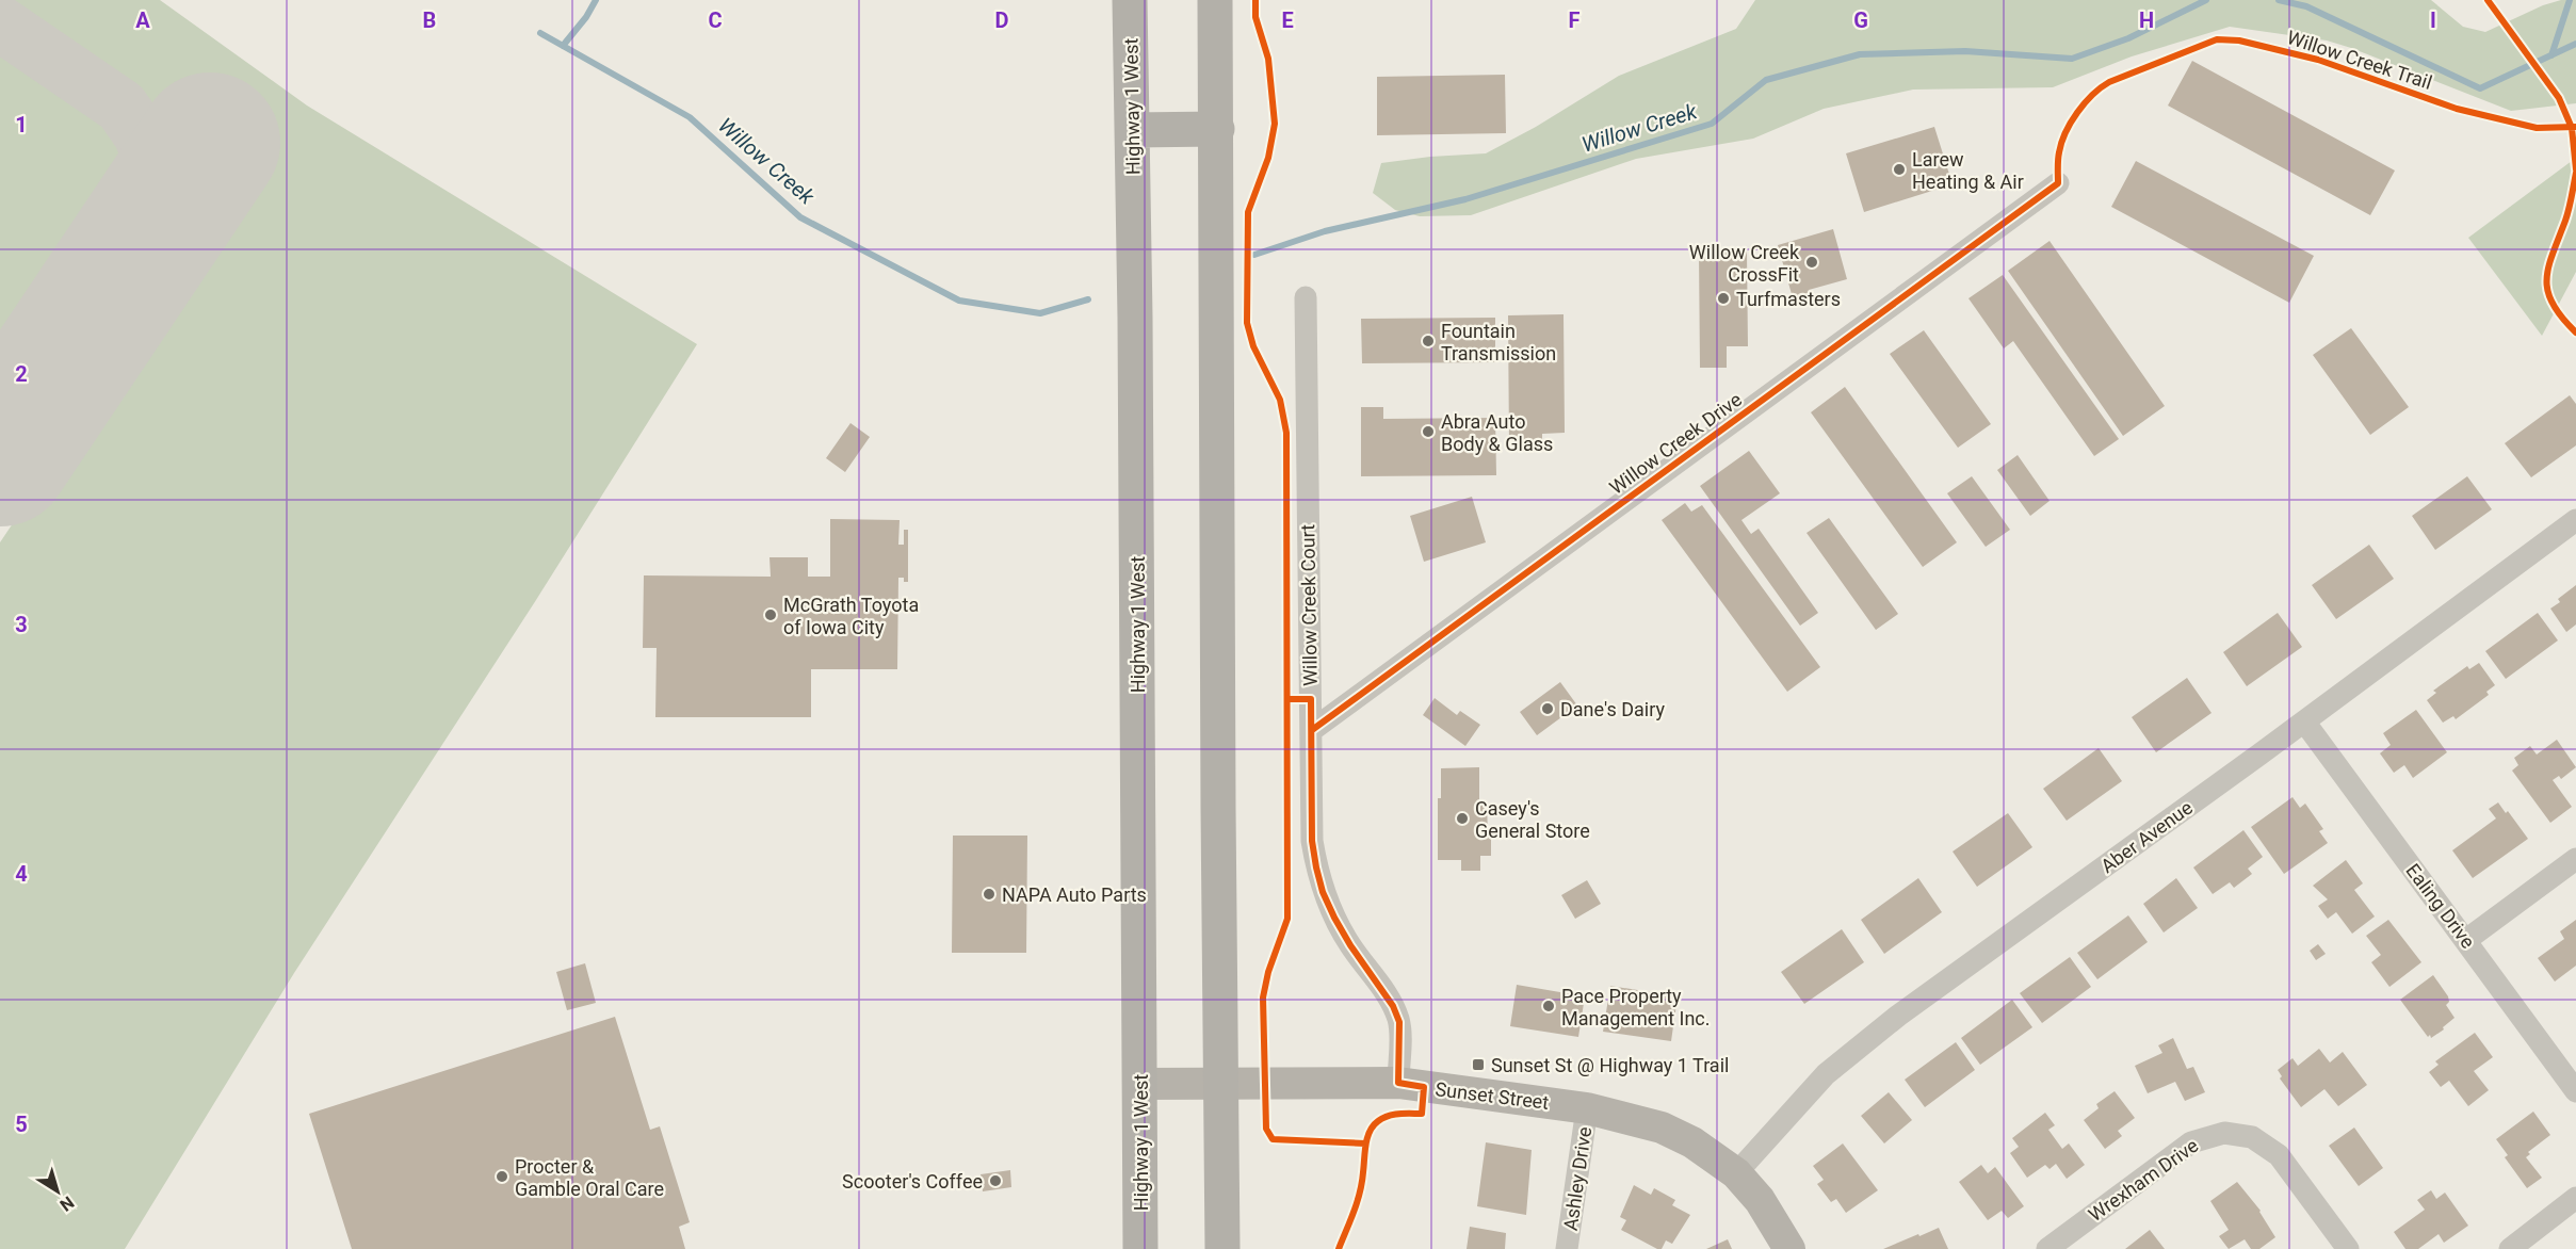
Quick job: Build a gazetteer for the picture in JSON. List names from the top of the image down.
{
  "streets": {
    "main road": ["Highway 1 West"],
    "street": [
      "Willow Creek Drive",
      "Willow Creek Court",
      "Aber Avenue",
      "Ealing Drive",
      "Sunset Street",
      "Ashley Drive",
      "Wrexham Drive"
    ],
    "cycle path": ["Willow Creek Trail"]
  },
  "crossings": [
    ["Highway 1 West", "Sunset Street"],
    ["Willow Creek Drive", "Willow Creek Court"],
    ["Willow Creek Court", "Sunset Street"],
    ["Aber Avenue", "Ealing Drive"],
    ["Aber Avenue", "Sunset Street"],
    ["Sunset Street", "Ashley Drive"]
  ],
  "water": ["Willow Creek"],
  "places": {
    "other": [
      "Larew Heating & Air",
      "Willow Creek CrossFit",
      "Turfmasters",
      "Fountain Transmission",
      "Abra Auto Body & Glass",
      "McGrath Toyota of Iowa City",
      "Dane's Dairy",
      "Casey's General Store",
      "NAPA Auto Parts",
      "Pace Property Management Inc.",
      "Procter & Gamble Oral Care",
      "Scooter's Coffee"
    ],
    "transit": ["Sunset St @ Highway 1 Trail"]
  },
  "north": "bottom right",
  "grid": {
    "columns": [
      "A",
      "B",
      "C",
      "D",
      "E",
      "F",
      "G",
      "H",
      "I"
    ],
    "rows": [
      "1",
      "2",
      "3",
      "4",
      "5"
    ]
  }
}
